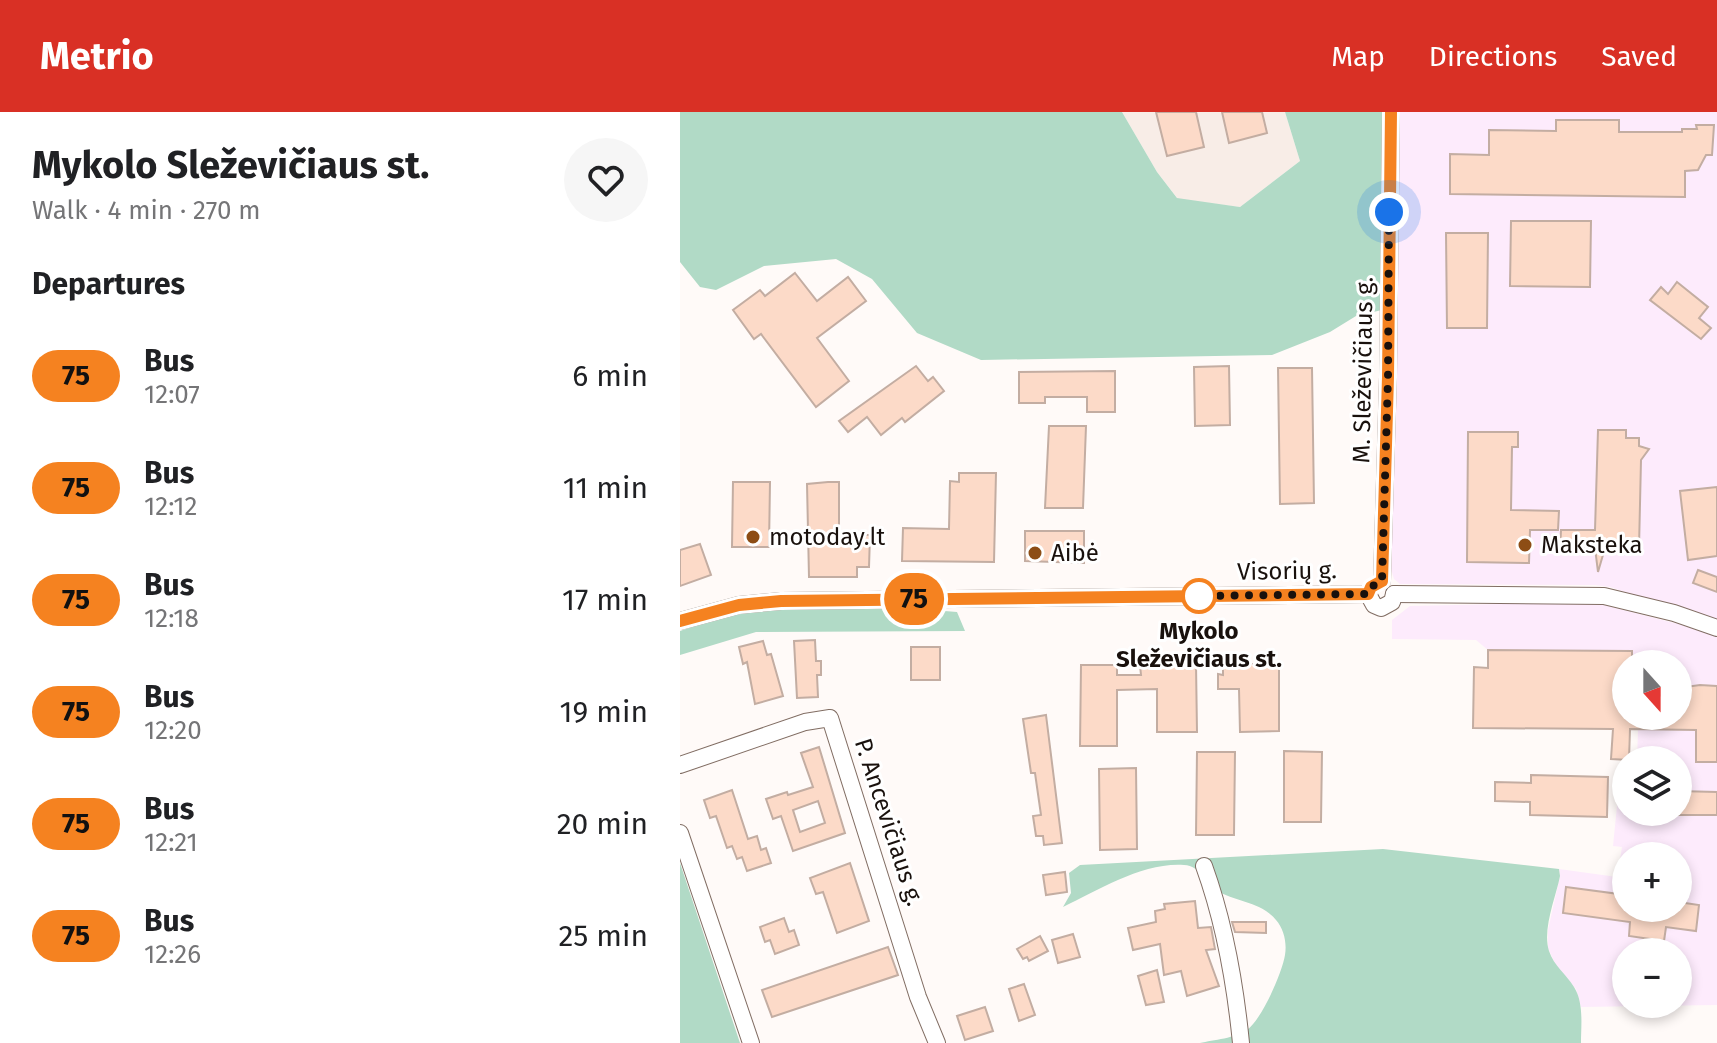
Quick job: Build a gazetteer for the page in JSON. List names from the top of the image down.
{
  "streets": {
    "street": ["M. Sleževičiaus g.", "Visorių g.", "P. Ancevičiaus g."]
  },
  "crossings": [
    ["M. Sleževičiaus g.", "Visorių g."]
  ],
  "places": [
    "motoday.lt",
    "Maksteka",
    "Aibė",
    "Mykolo Sleževičiaus st."
  ],
  "lines": ["bus line 75"],
  "north": "bottom",
  "page": {
    "header": "Metrio",
    "nav": ["Map", "Directions", "Saved"],
    "heading": [
      ["Mykolo Sleževičiaus st.", "Walk · 4 min · 270 m"],
      "Departures"
    ],
    "on_map": "75",
    "list": [
      {
        "mark": "75",
        "name": "Bus",
        "note": "12:07",
        "value": "6 min"
      },
      {
        "mark": "75",
        "name": "Bus",
        "note": "12:12",
        "value": "11 min"
      },
      {
        "mark": "75",
        "name": "Bus",
        "note": "12:18",
        "value": "17 min"
      },
      {
        "mark": "75",
        "name": "Bus",
        "note": "12:20",
        "value": "19 min"
      },
      {
        "mark": "75",
        "name": "Bus",
        "note": "12:21",
        "value": "20 min"
      },
      {
        "mark": "75",
        "name": "Bus",
        "note": "12:26",
        "value": "25 min"
      }
    ],
    "map_buttons": ["+", "−"]
  }
}
